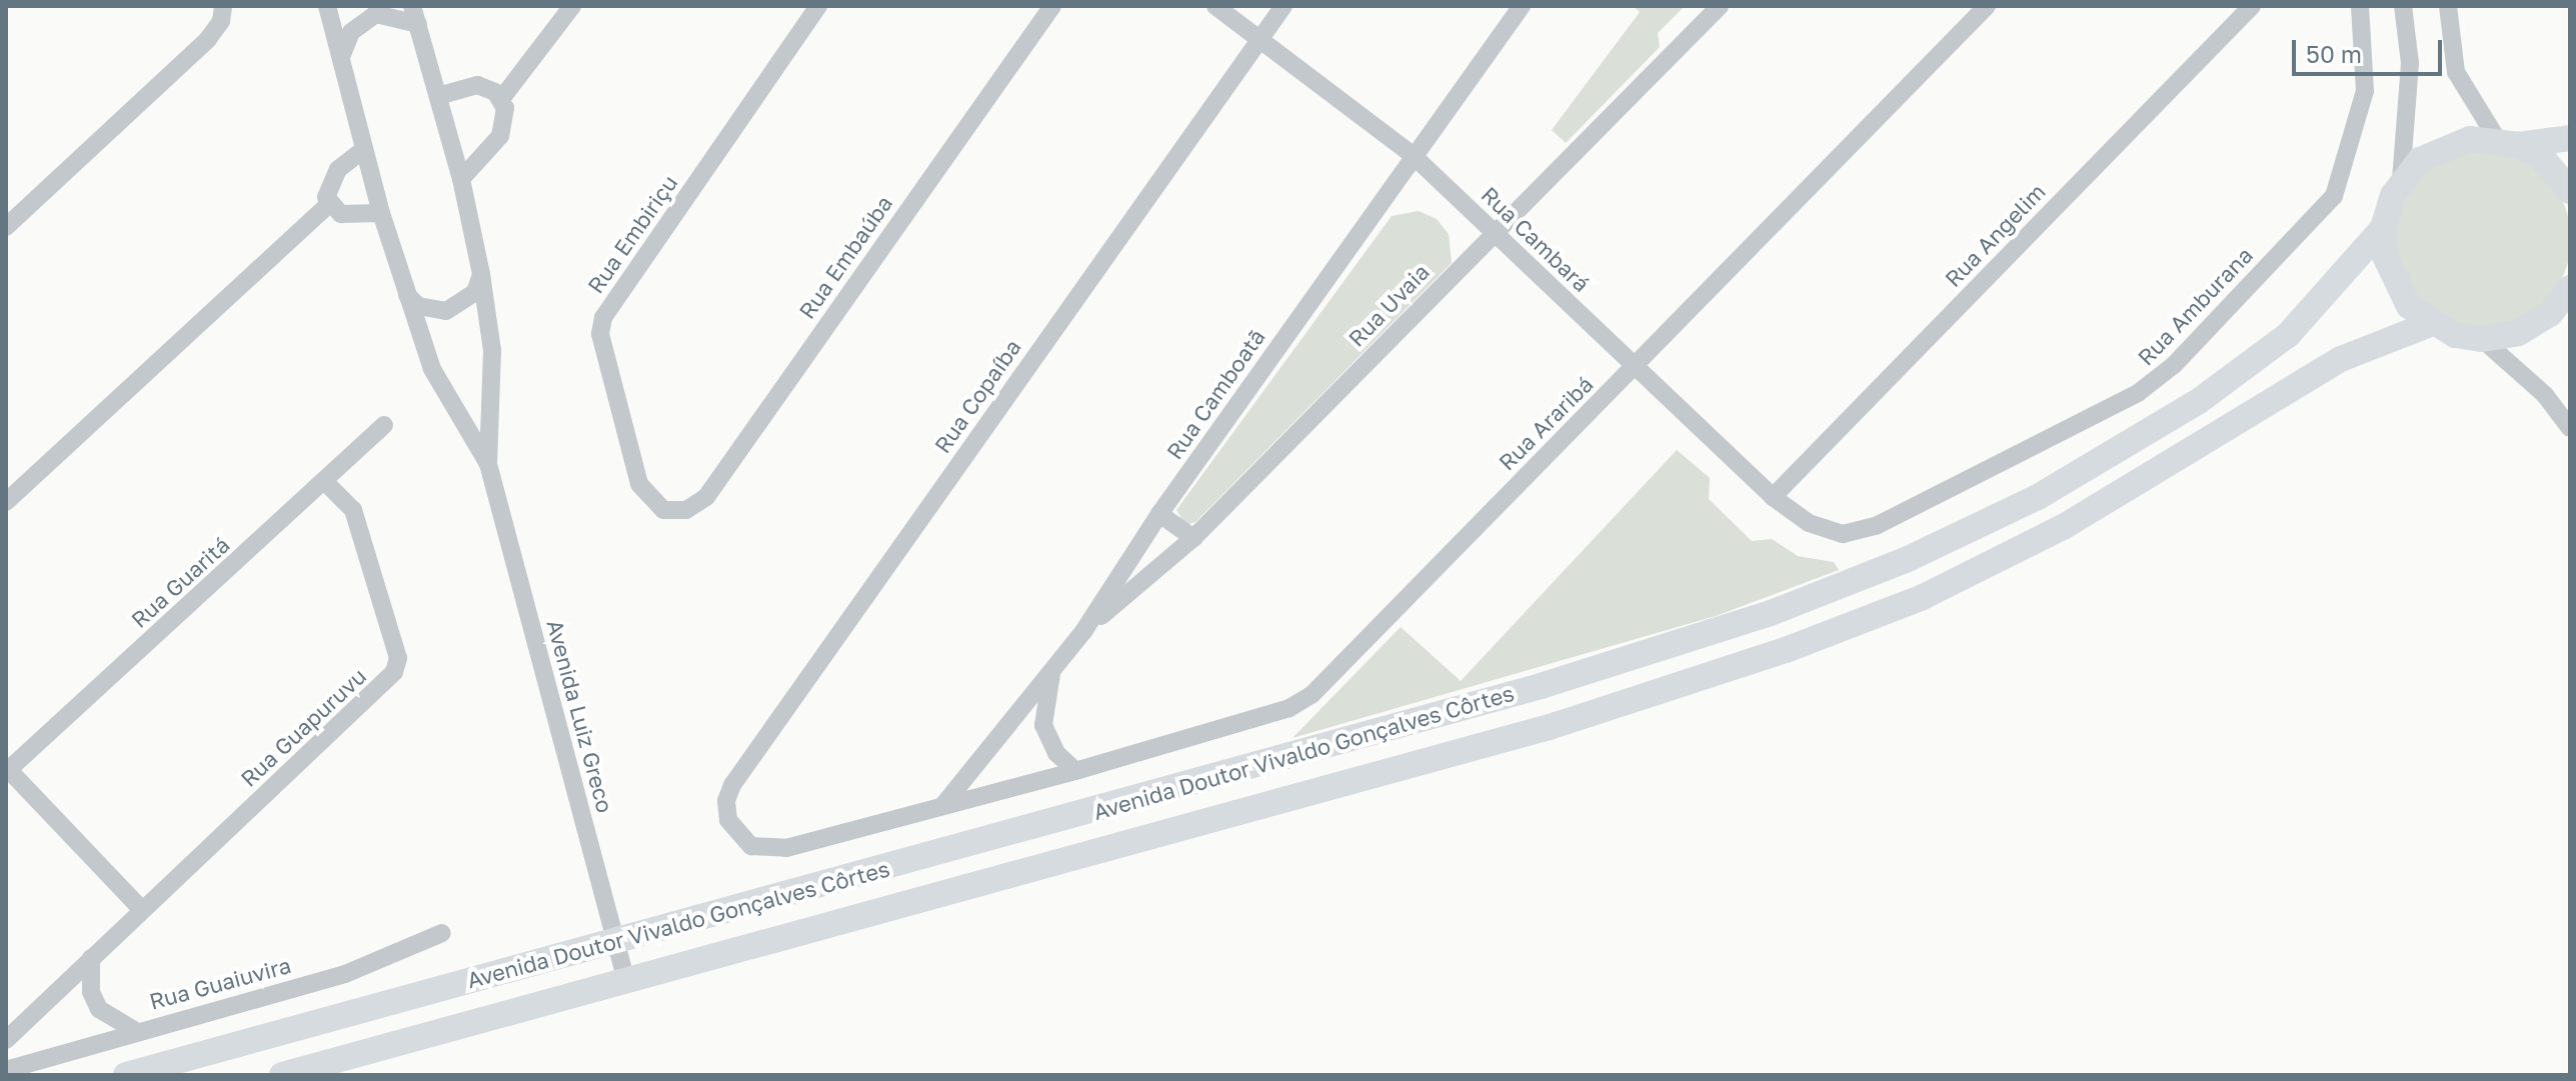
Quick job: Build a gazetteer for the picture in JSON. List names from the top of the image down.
{
  "streets": {
    "main road": ["Avenida Doutor Vivaldo Gonçalves Côrtes"],
    "street": [
      "Rua Embiriçu",
      "Rua Angelim",
      "Rua Cambará",
      "Rua Embaúba",
      "Rua Uvaia",
      "Rua Amburana",
      "Rua Camboatã",
      "Rua Copaíba",
      "Rua Araribá",
      "Rua Guaritá",
      "Avenida Luiz Greco",
      "Rua Guapuruvu",
      "Rua Guaiuvira"
    ]
  },
  "crossings": [
    ["Rua Embiriçu", "Rua Embaúba"],
    ["Rua Angelim", "Rua Cambará"],
    ["Rua Cambará", "Rua Uvaia"],
    ["Rua Cambará", "Rua Amburana"],
    ["Rua Cambará", "Rua Camboatã"],
    ["Rua Cambará", "Rua Copaíba"],
    ["Rua Cambará", "Rua Araribá"],
    ["Rua Uvaia", "Rua Camboatã"],
    ["Rua Camboatã", "Rua Araribá"],
    ["Rua Copaíba", "Rua Araribá"],
    ["Rua Guaritá", "Rua Guapuruvu"],
    ["Avenida Luiz Greco", "Avenida Doutor Vivaldo Gonçalves Côrtes"]
  ],
  "scale_bar": "50 m"
}
